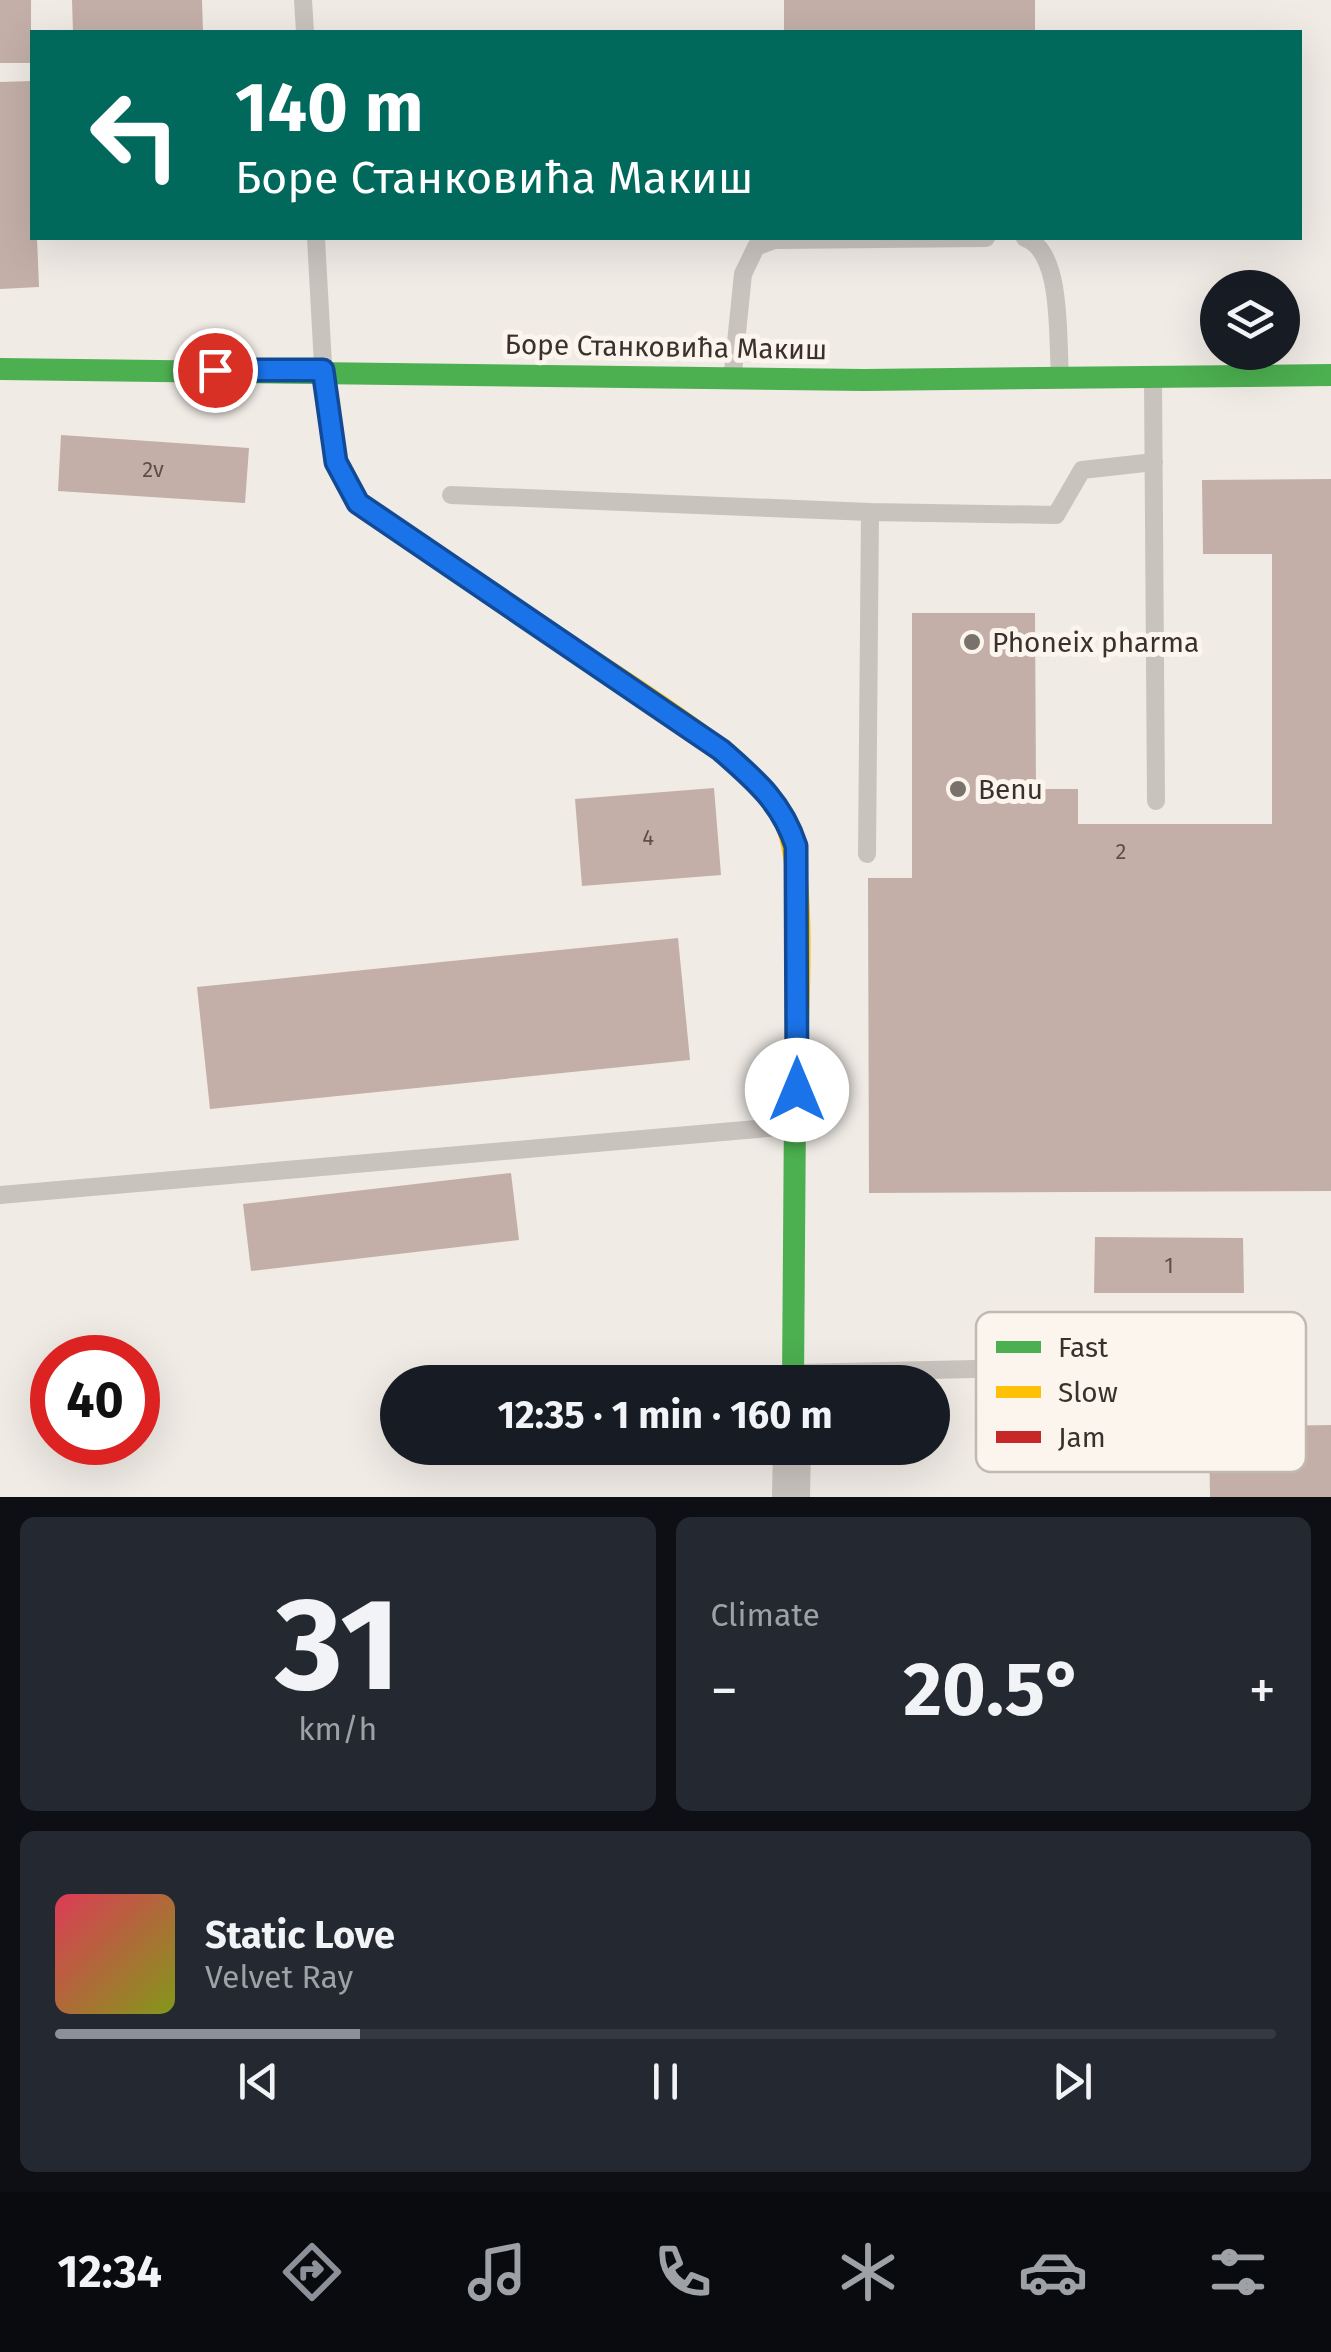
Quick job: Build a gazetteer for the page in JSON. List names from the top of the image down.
{
  "streets": {
    "street": ["Боре Станковића Макиш"]
  },
  "places": ["Phoneix pharma", "Benu"],
  "house_numbers": [
    "2v",
    "4",
    "2",
    "1"
  ],
  "legend": ["Fast", "Slow", "Jam"],
  "page": {
    "turn": ["140 m", "Боре Станковића Макиш"],
    "limit": "40",
    "trip": "12:35 · 1 min · 160 m",
    "tile": [
      ["31", "km/h"],
      "Climate"
    ],
    "heat": ["−", "20.5°", "+"],
    "song": ["Static Love", "Velvet Ray"],
    "tabs": "12:34"
  }
}
